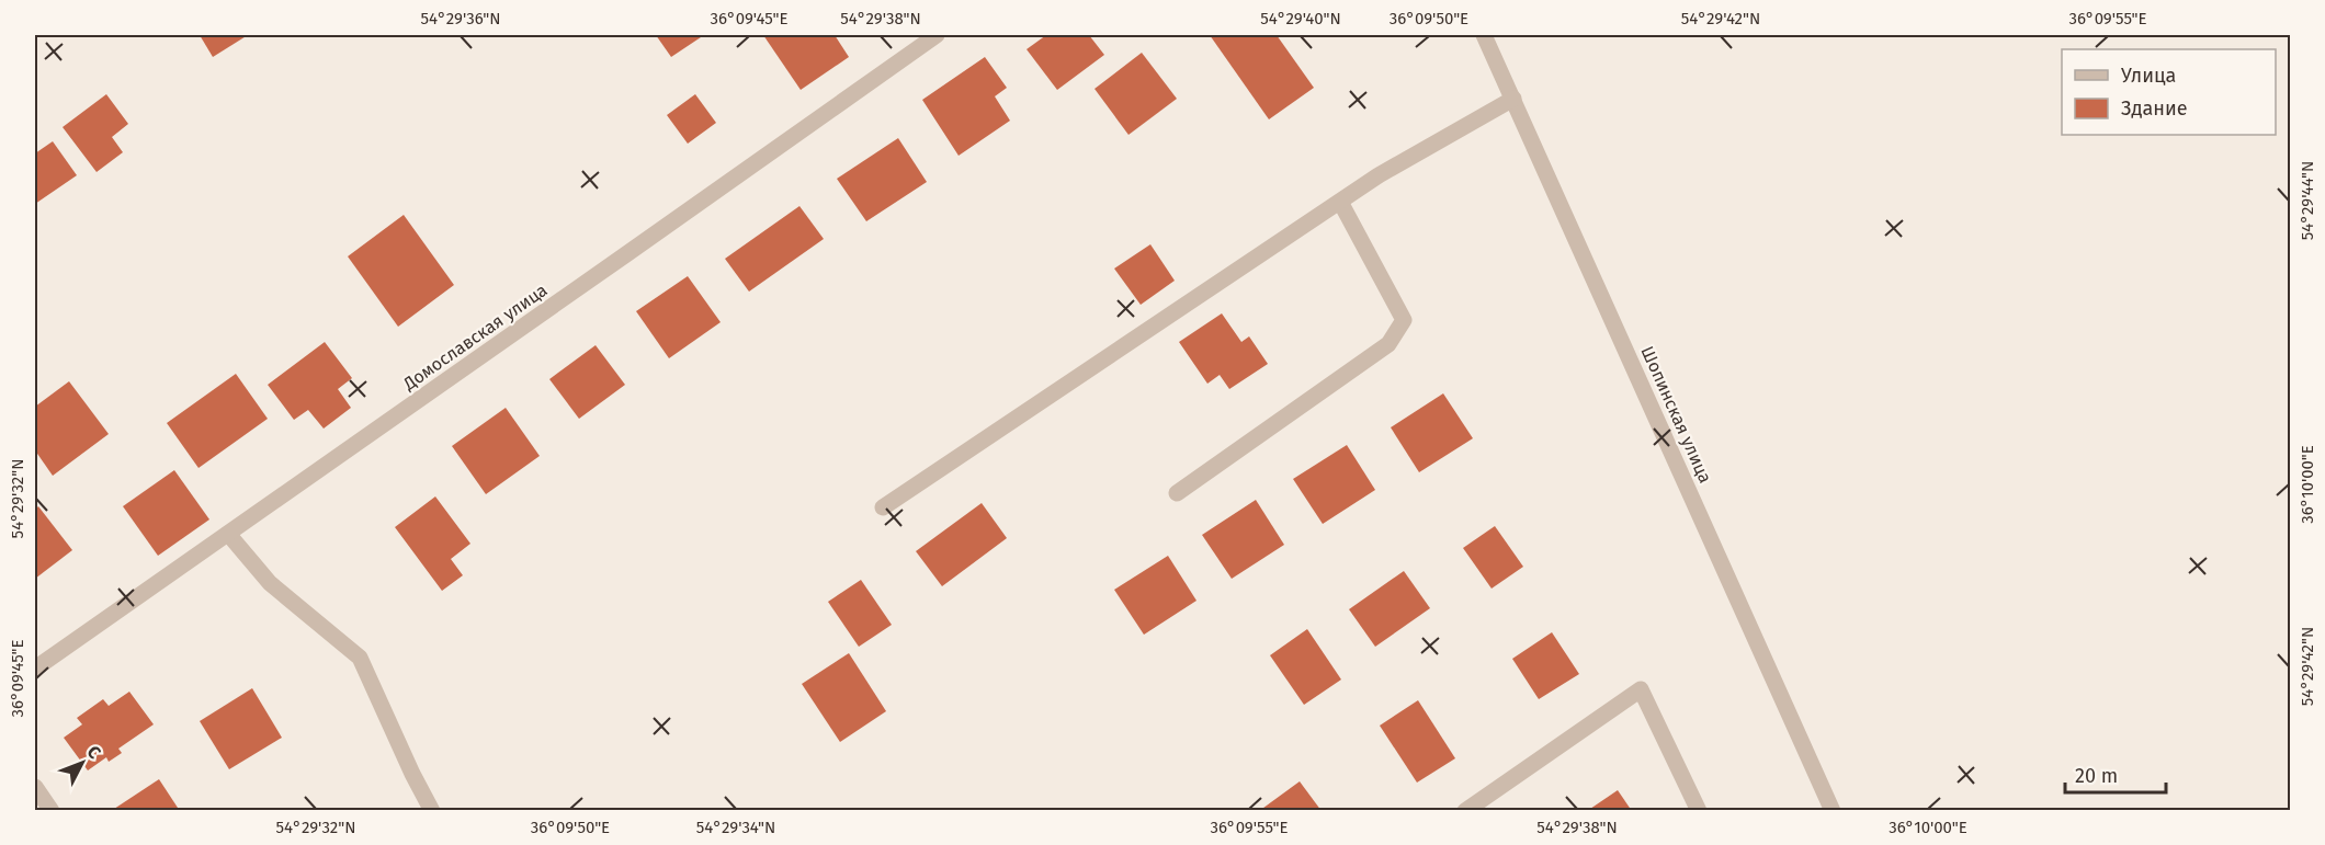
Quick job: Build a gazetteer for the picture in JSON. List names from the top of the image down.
{
  "streets": {
    "street": ["Домославская улица", "Шопинская улица"]
  },
  "legend": ["Улица", "Здание"],
  "scale_bar": "20 m",
  "north": "top right",
  "coordinates": [
    "54°29'36\"N",
    "36°09'45\"E",
    "54°29'38\"N",
    "54°29'40\"N",
    "36°09'50\"E",
    "54°29'42\"N",
    "36°09'55\"E",
    "54°29'44\"N",
    "36°10'00\"E",
    "54°29'32\"N",
    "54°29'34\"N"
  ]
}
